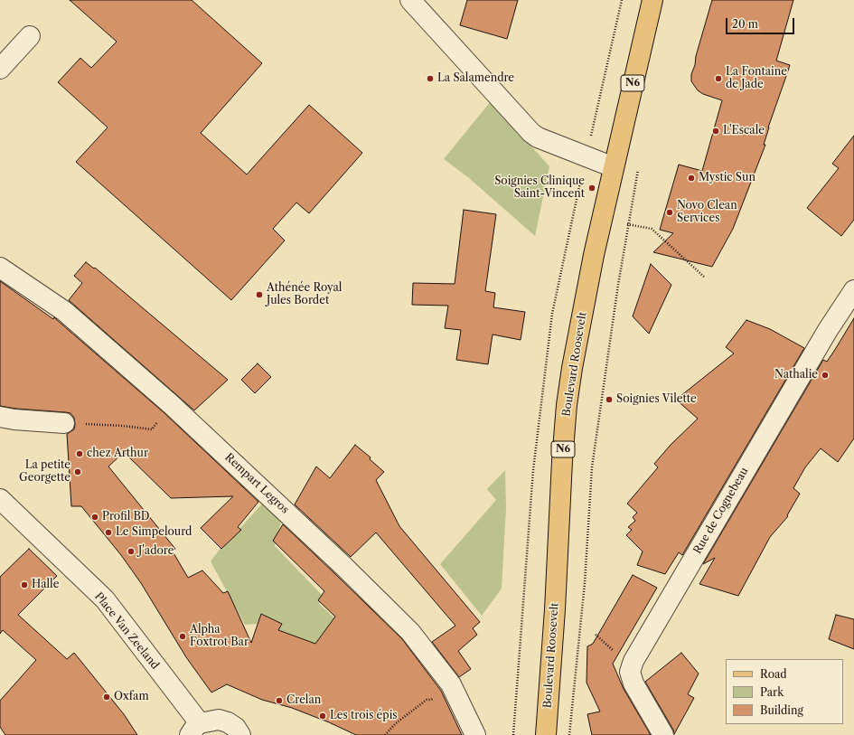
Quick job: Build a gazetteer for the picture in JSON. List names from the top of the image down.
{
  "streets": {
    "main road": ["N6", "Boulevard Roosevelt"],
    "street": ["Rempart Legros", "Rue de Cognebeau", "Place Van Zeeland"]
  },
  "places": [
    "La Salamendre",
    "La Fontaine de Jade",
    "L'Escale",
    "Mystic Sun",
    "Soignies Clinique Saint-Vincent",
    "Novo Clean Services",
    "Athénée Royal Jules Bordet",
    "Nathalie",
    "Soignies Vilette",
    "chez Arthur",
    "La petite Georgette",
    "Profil BD",
    "Le Simpelourd",
    "J'adore",
    "Halle",
    "Alpha Foxtrot Bar",
    "Oxfam",
    "Crelan",
    "Les trois épis"
  ],
  "legend": ["Road", "Park", "Building"],
  "scale_bar": "20 m"
}
